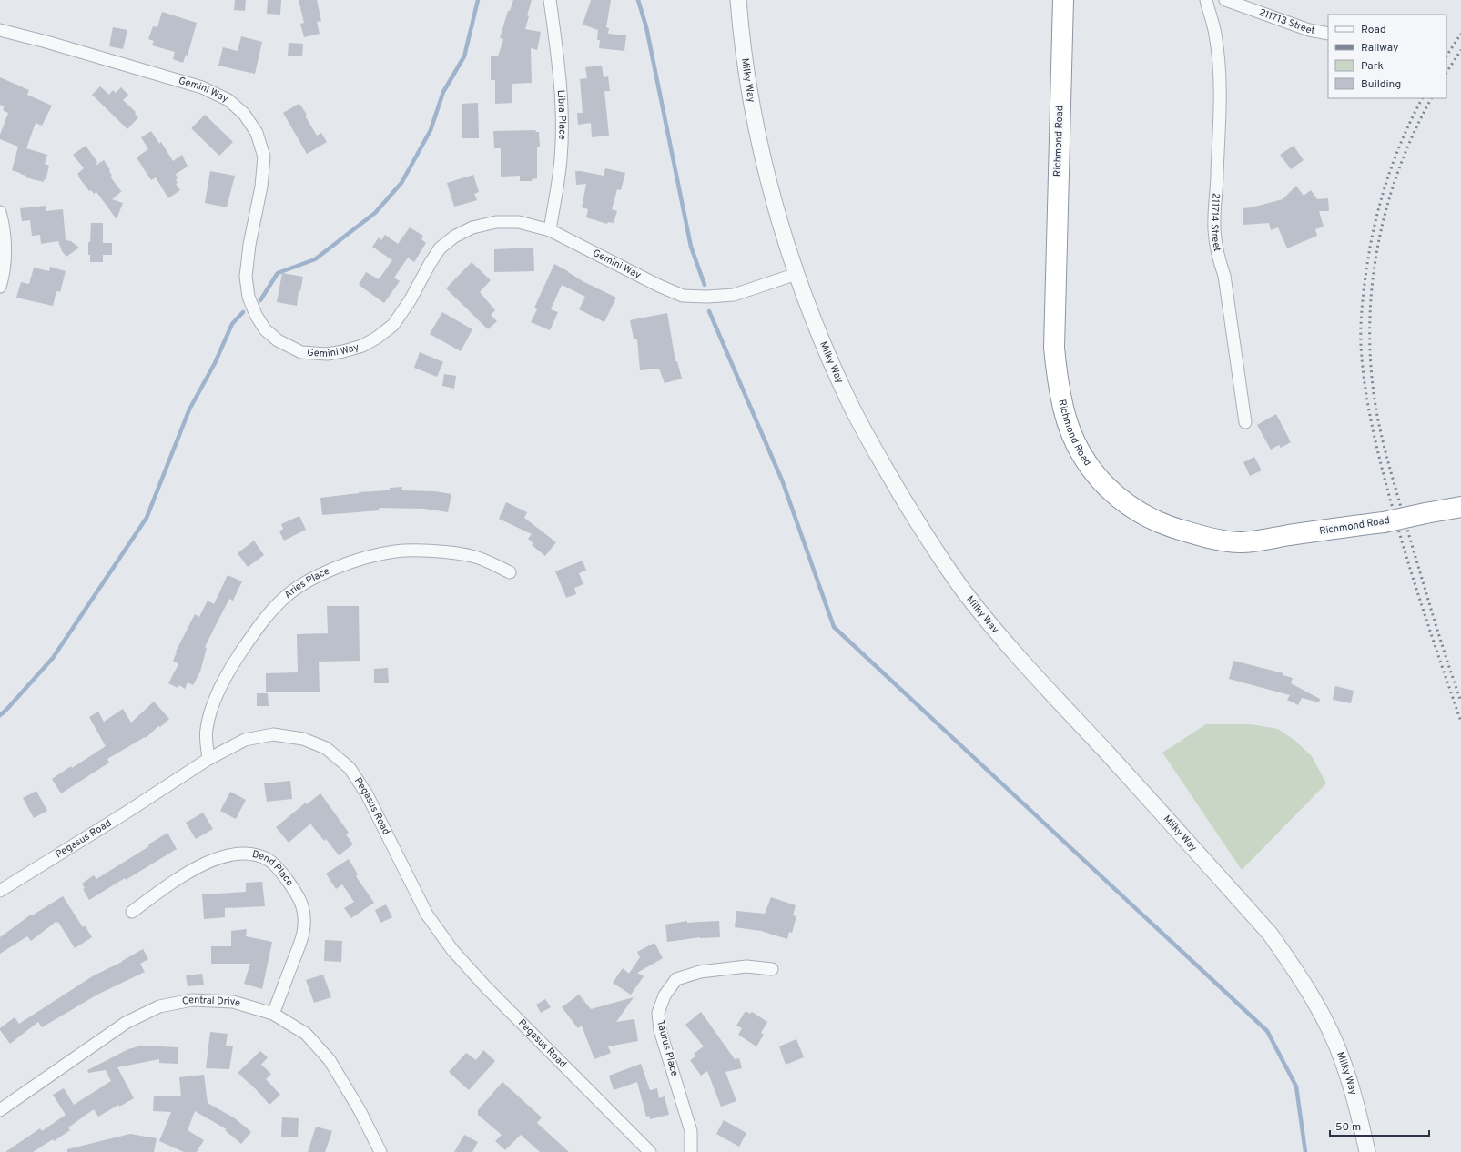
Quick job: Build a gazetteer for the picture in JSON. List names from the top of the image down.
{
  "streets": {
    "highway": ["Richmond Road"],
    "street": [
      "211713 Street",
      "Milky Way",
      "Gemini Way",
      "Libra Place",
      "211714 Street",
      "Aries Place",
      "Pegasus Road",
      "Bend Place",
      "Central Drive",
      "Taurus Place"
    ]
  },
  "crossings": [
    ["Milky Way", "Gemini Way"],
    ["Gemini Way", "Libra Place"],
    ["Aries Place", "Pegasus Road"],
    ["Bend Place", "Central Drive"]
  ],
  "legend": [
    "Road",
    "Railway",
    "Park",
    "Building"
  ],
  "scale_bar": "50 m"
}
